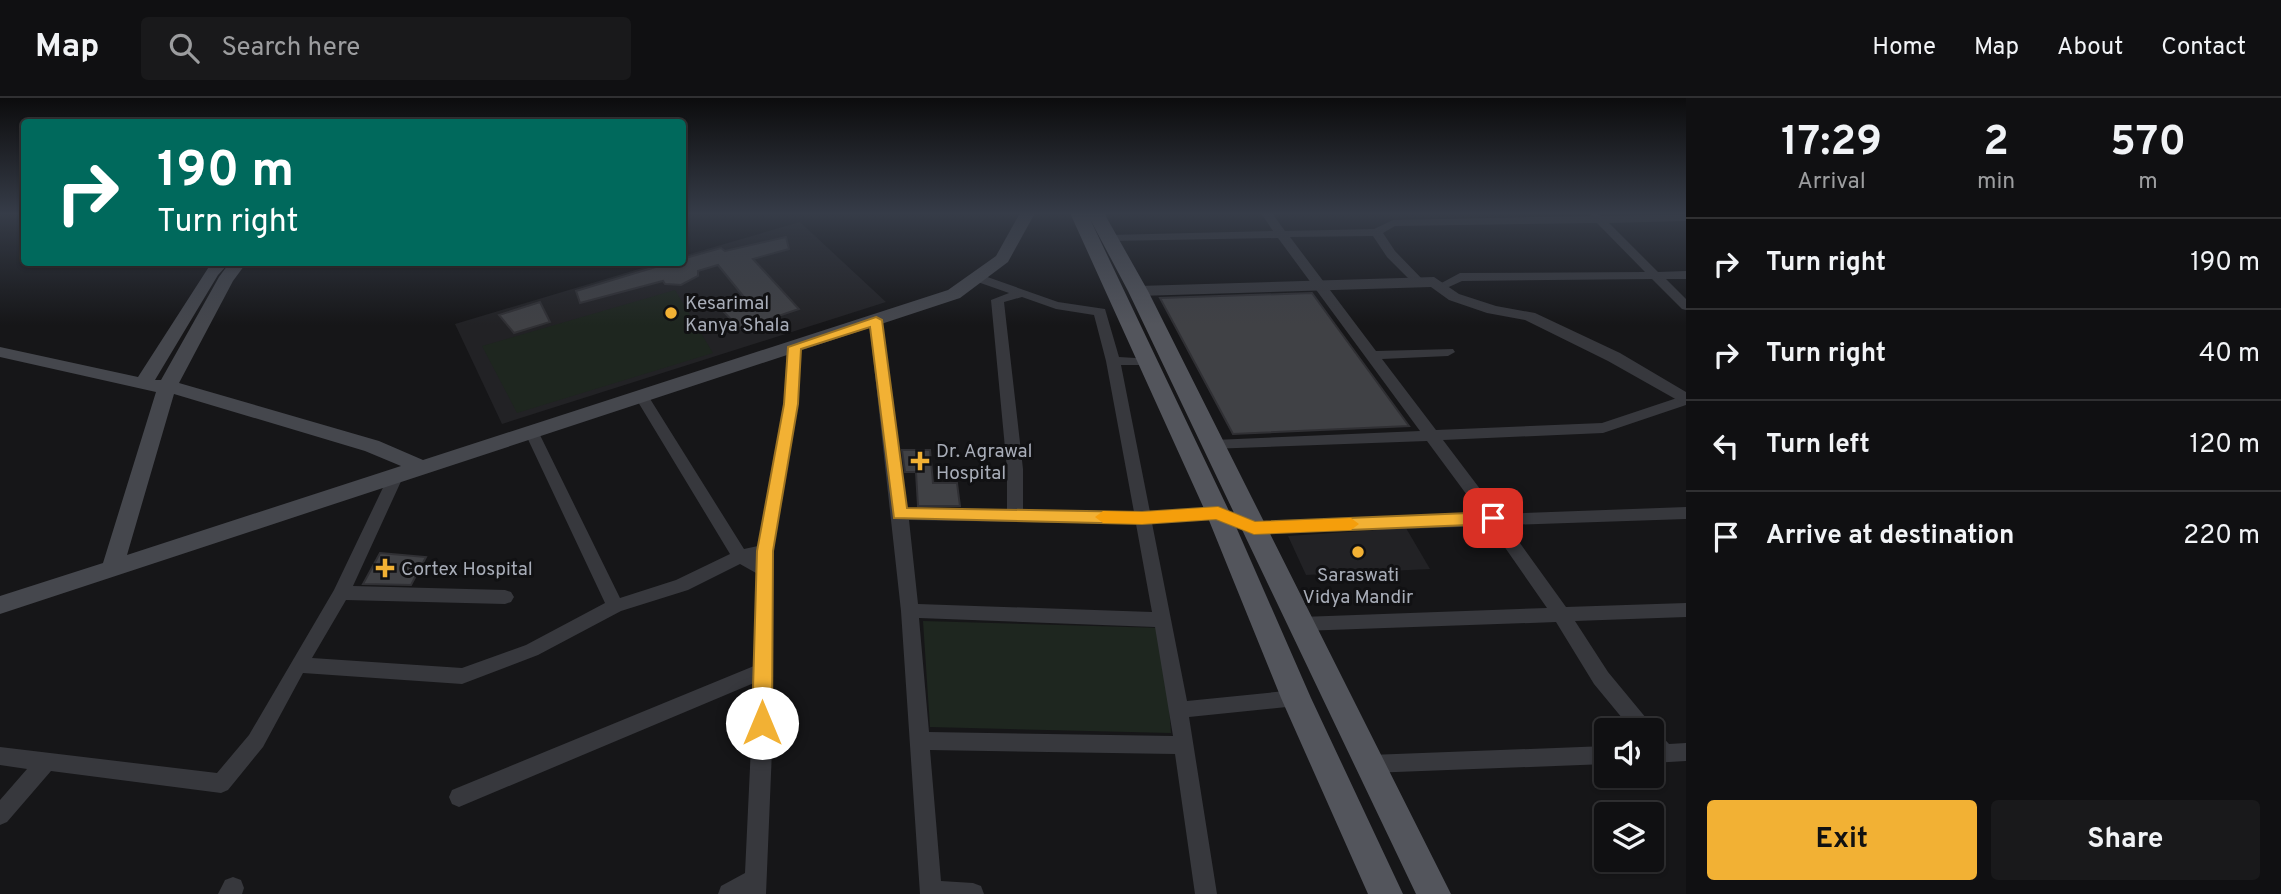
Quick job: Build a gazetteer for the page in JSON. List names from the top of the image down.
{
  "places": {
    "other": ["Kesarimal Kanya Shala", "Saraswati Vidya Mandir"],
    "health": ["Dr. Agrawal Hospital", "Cortex Hospital"]
  },
  "page": {
    "header": "Map",
    "search": "Search here",
    "nav": [
      "Home",
      "Map",
      "About",
      "Contact"
    ],
    "eta": [
      "17:29",
      "Arrival",
      "2",
      "min",
      "570",
      "m"
    ],
    "turn": ["190 m", "Turn right"],
    "list": [
      {
        "name": "Turn right",
        "value": "190 m"
      },
      {
        "name": "Turn right",
        "value": "40 m"
      },
      {
        "name": "Turn left",
        "value": "120 m"
      },
      {
        "name": "Arrive at destination",
        "value": "220 m"
      }
    ],
    "buttons": ["Exit", "Share"]
  }
}
